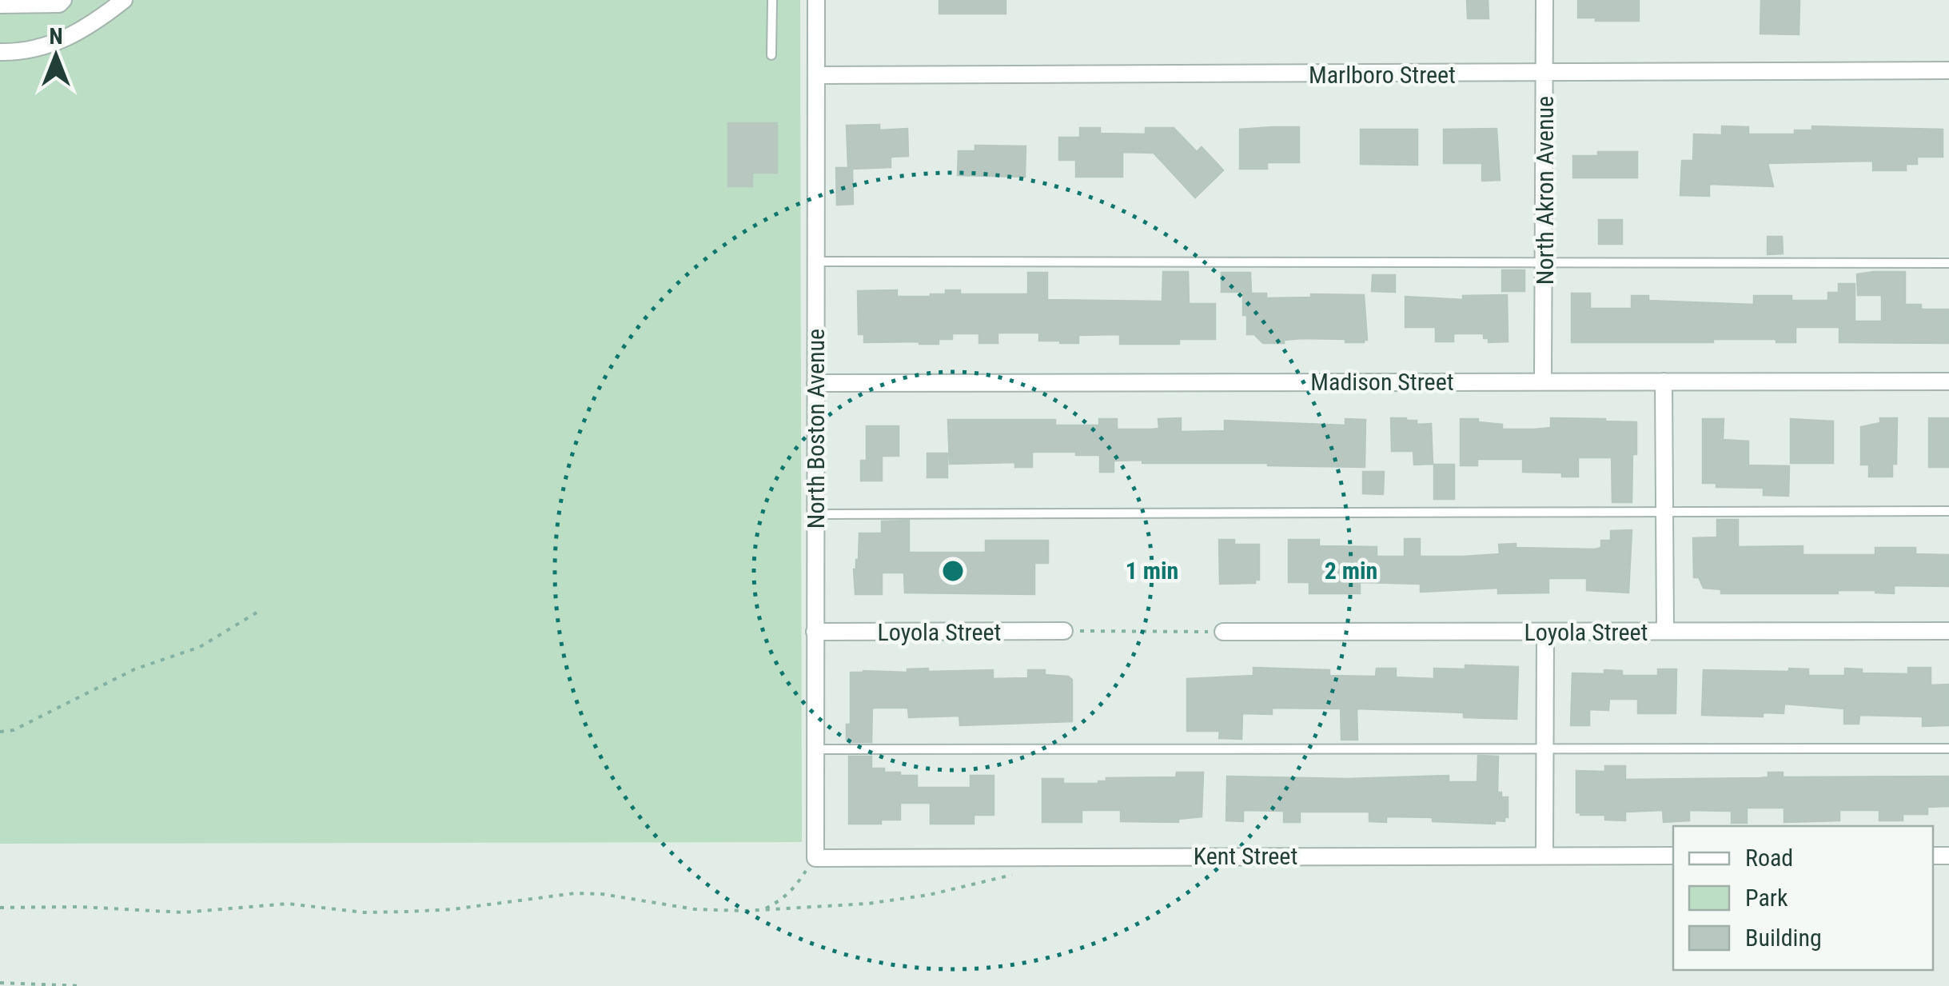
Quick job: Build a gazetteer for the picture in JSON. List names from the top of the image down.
{
  "streets": {
    "street": [
      "Marlboro Street",
      "North Akron Avenue",
      "Madison Street",
      "North Boston Avenue",
      "Loyola Street",
      "Kent Street"
    ]
  },
  "crossings": [
    ["Marlboro Street", "North Akron Avenue"],
    ["Marlboro Street", "North Boston Avenue"],
    ["North Akron Avenue", "Madison Street"],
    ["Madison Street", "North Boston Avenue"],
    ["North Boston Avenue", "Loyola Street"],
    ["North Boston Avenue", "Kent Street"]
  ],
  "legend": ["Road", "Park", "Building"],
  "north": "top",
  "rings": ["1 min", "2 min"]
}
